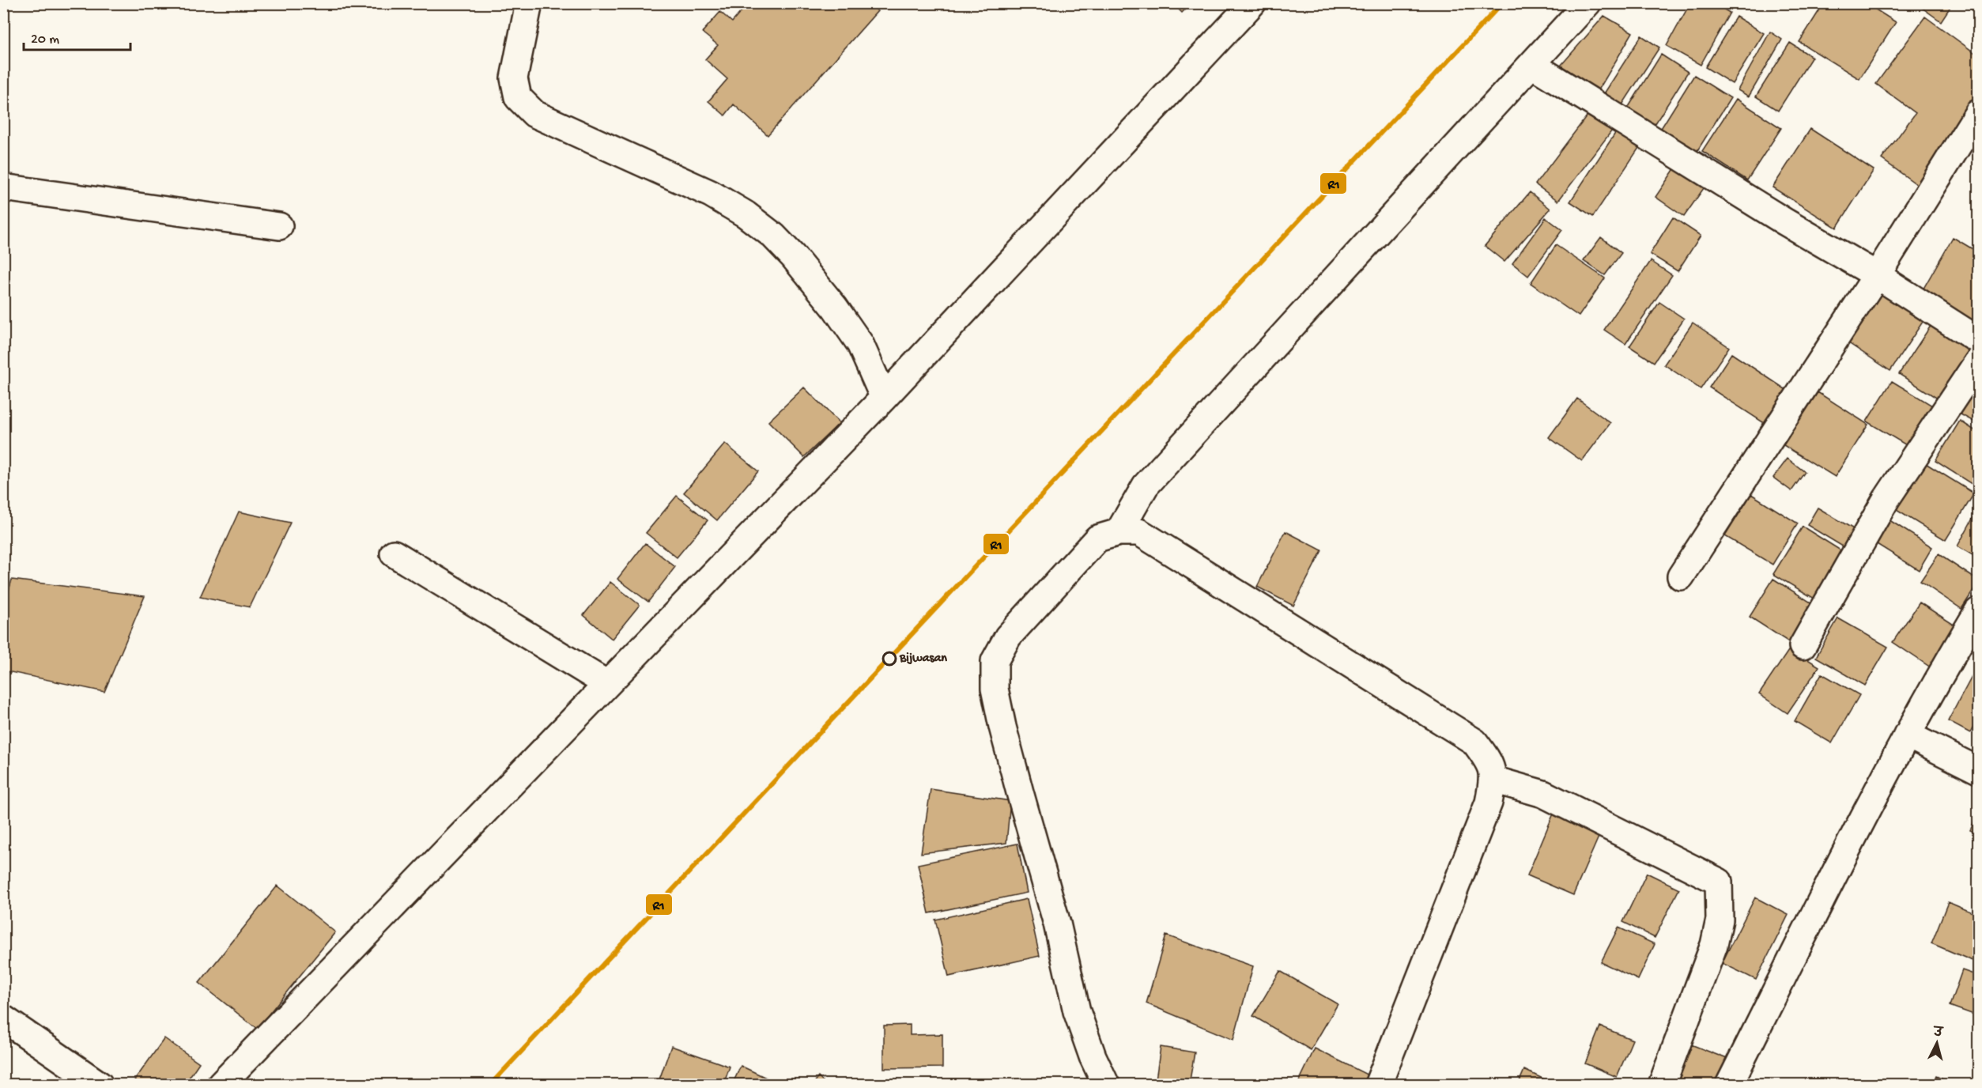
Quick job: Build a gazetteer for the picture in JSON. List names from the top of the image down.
{
  "places": ["Bijwasan"],
  "lines": ["transit line R1"],
  "scale_bar": "20 m",
  "north": "top"
}
